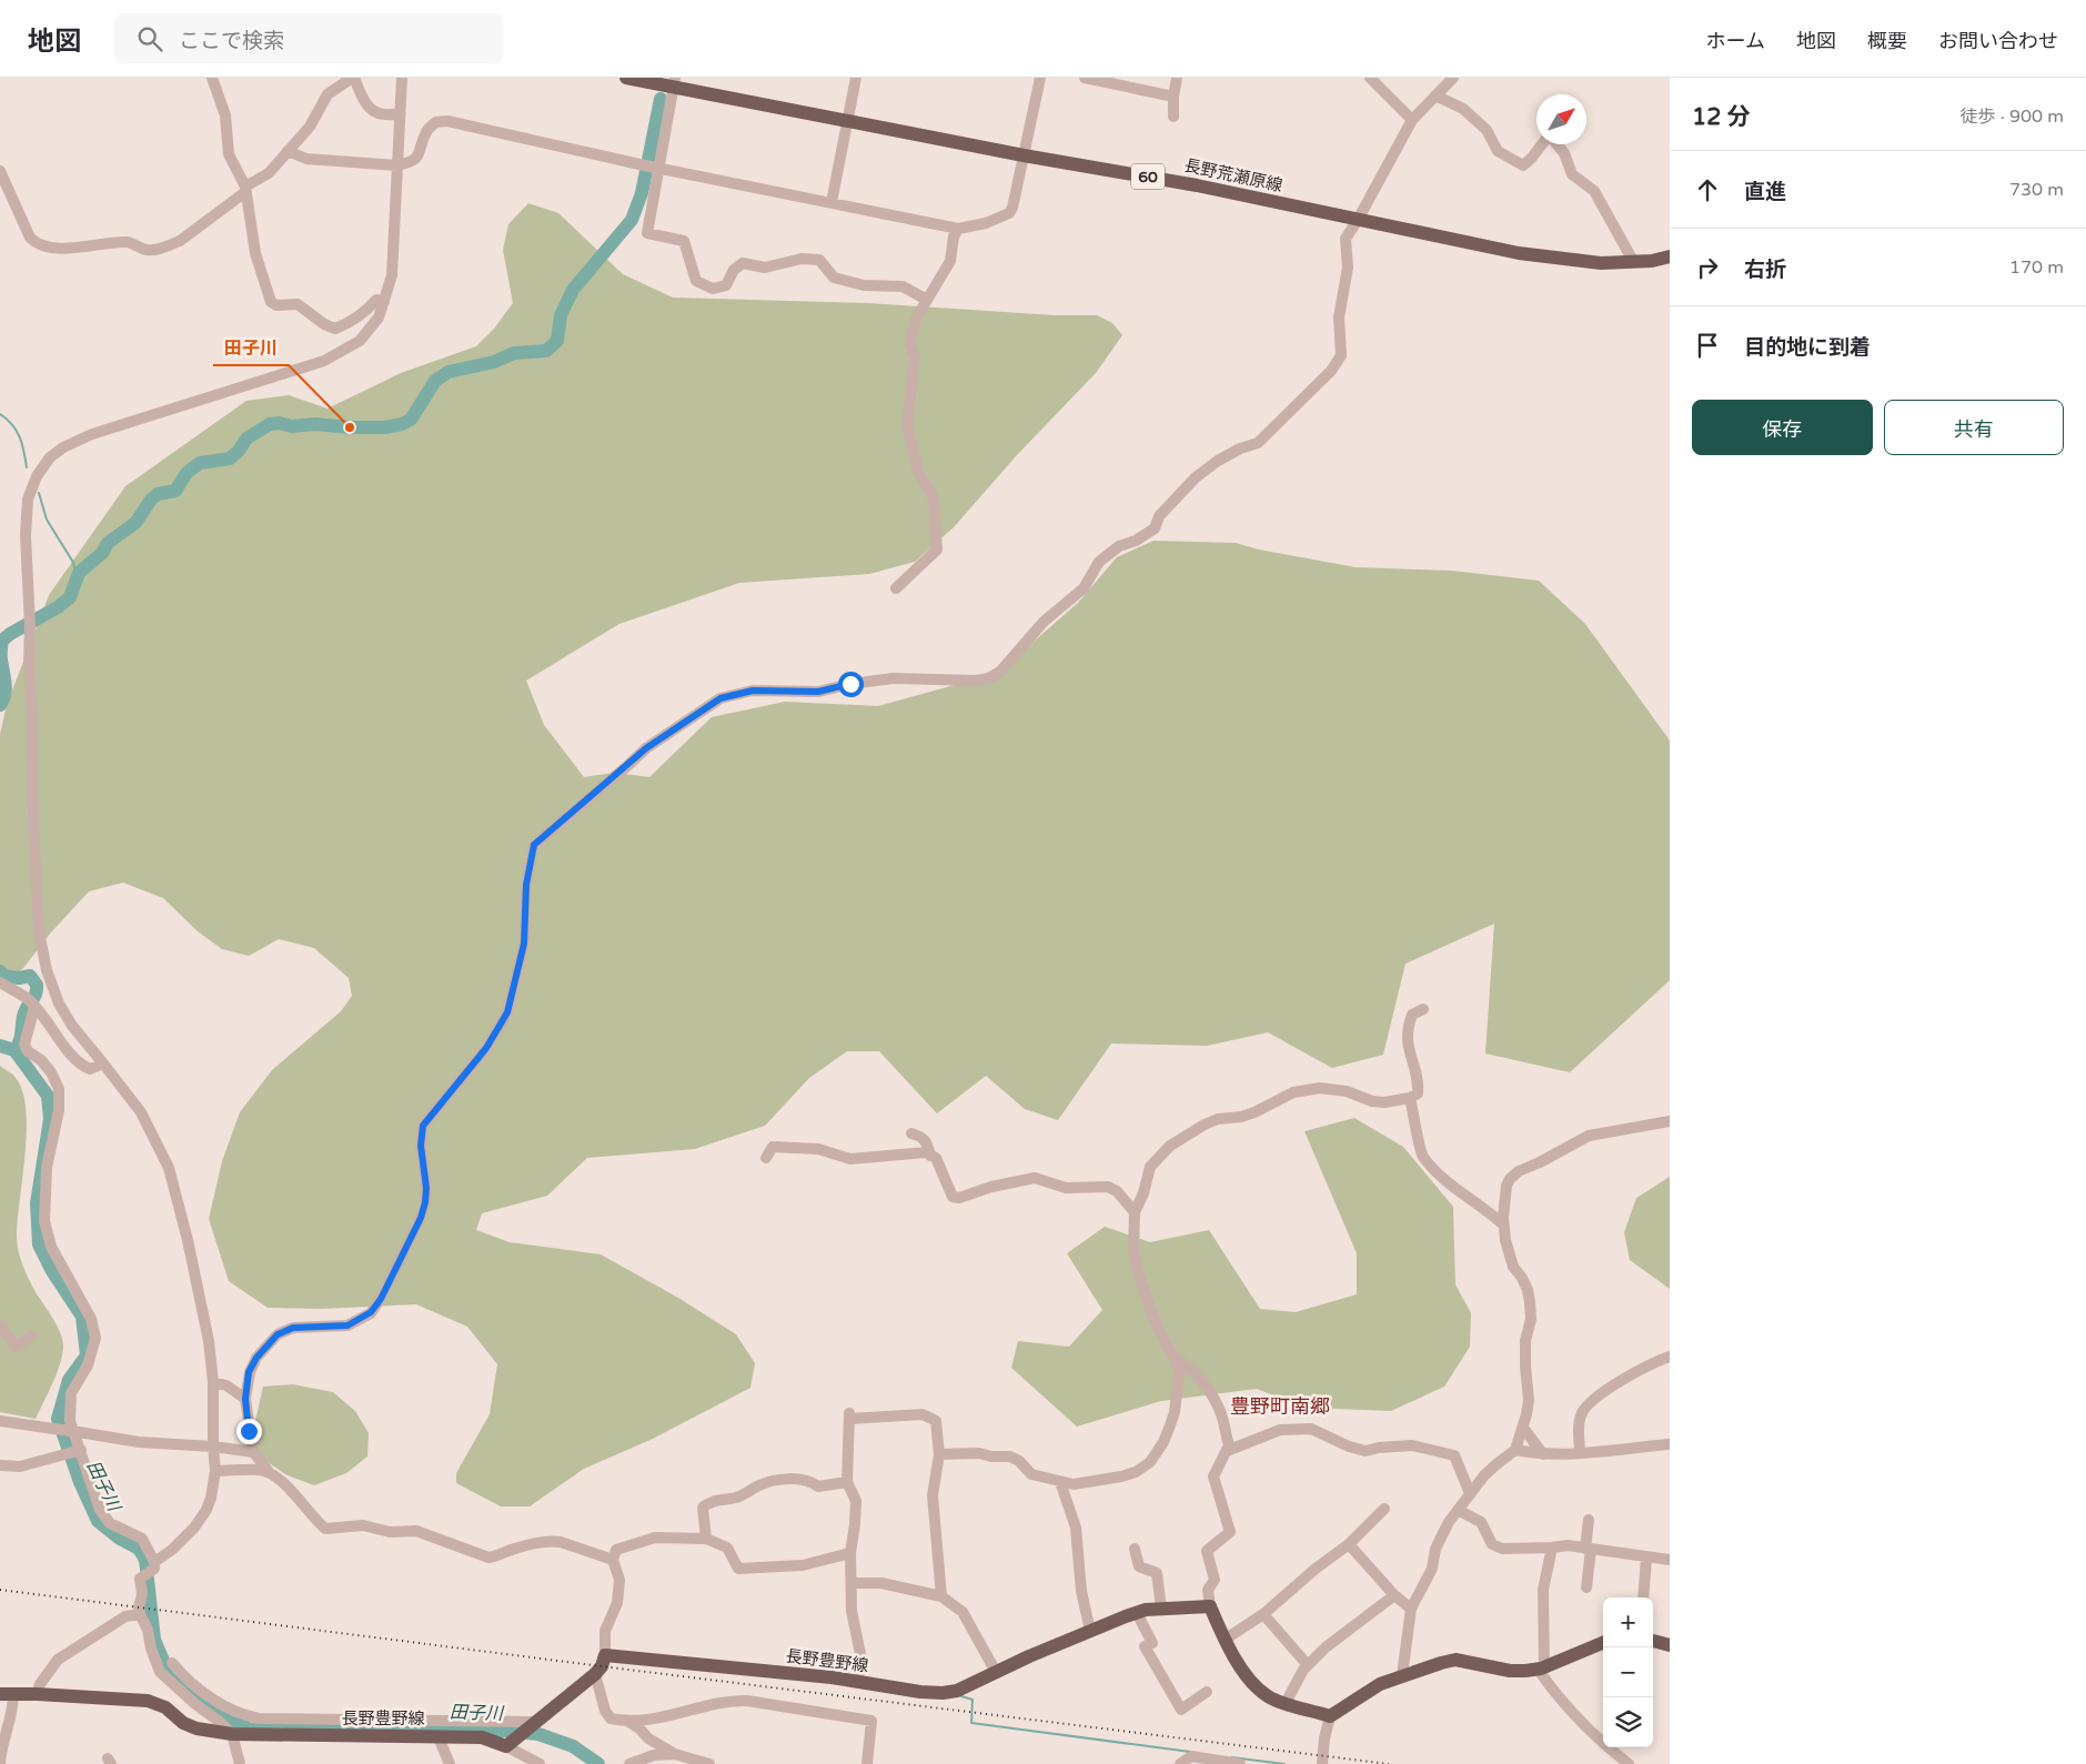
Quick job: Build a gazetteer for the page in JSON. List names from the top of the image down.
{
  "streets": {
    "main road": ["長野荒瀬原線", "60", "長野豊野線"]
  },
  "districts": ["豊野町南郷"],
  "water": ["田子川"],
  "places": ["田子川"],
  "north": "top right",
  "page": {
    "header": "地図",
    "search": "ここで検索",
    "nav": [
      "ホーム",
      "地図",
      "概要",
      "お問い合わせ"
    ],
    "heading": ["12 分", "徒歩 · 900 m"],
    "list": [
      ["直進", "730 m"],
      ["右折", "170 m"],
      "目的地に到着"
    ],
    "buttons": ["保存", "共有"],
    "map_buttons": ["+", "−"]
  }
}
